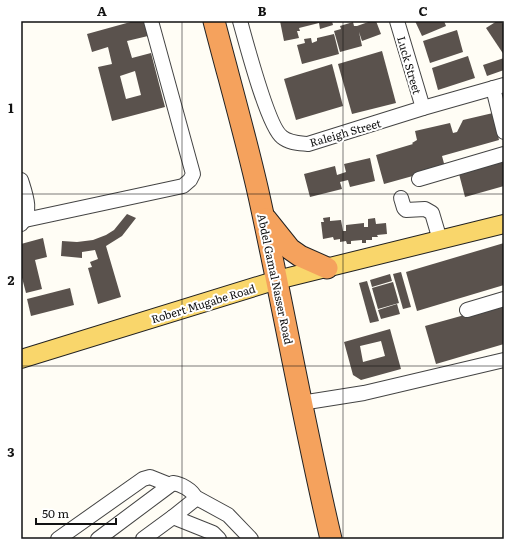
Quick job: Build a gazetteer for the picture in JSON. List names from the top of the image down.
{
  "streets": {
    "highway": ["Abdel Gamal Nasser Road"],
    "main road": ["Robert Mugabe Road"],
    "street": ["Luck Street", "Raleigh Street"]
  },
  "crossings": [
    ["Luck Street", "Raleigh Street"],
    ["Abdel Gamal Nasser Road", "Robert Mugabe Road"]
  ],
  "scale_bar": "50 m",
  "grid": {
    "columns": ["A", "B", "C"],
    "rows": ["1", "2", "3"]
  }
}
